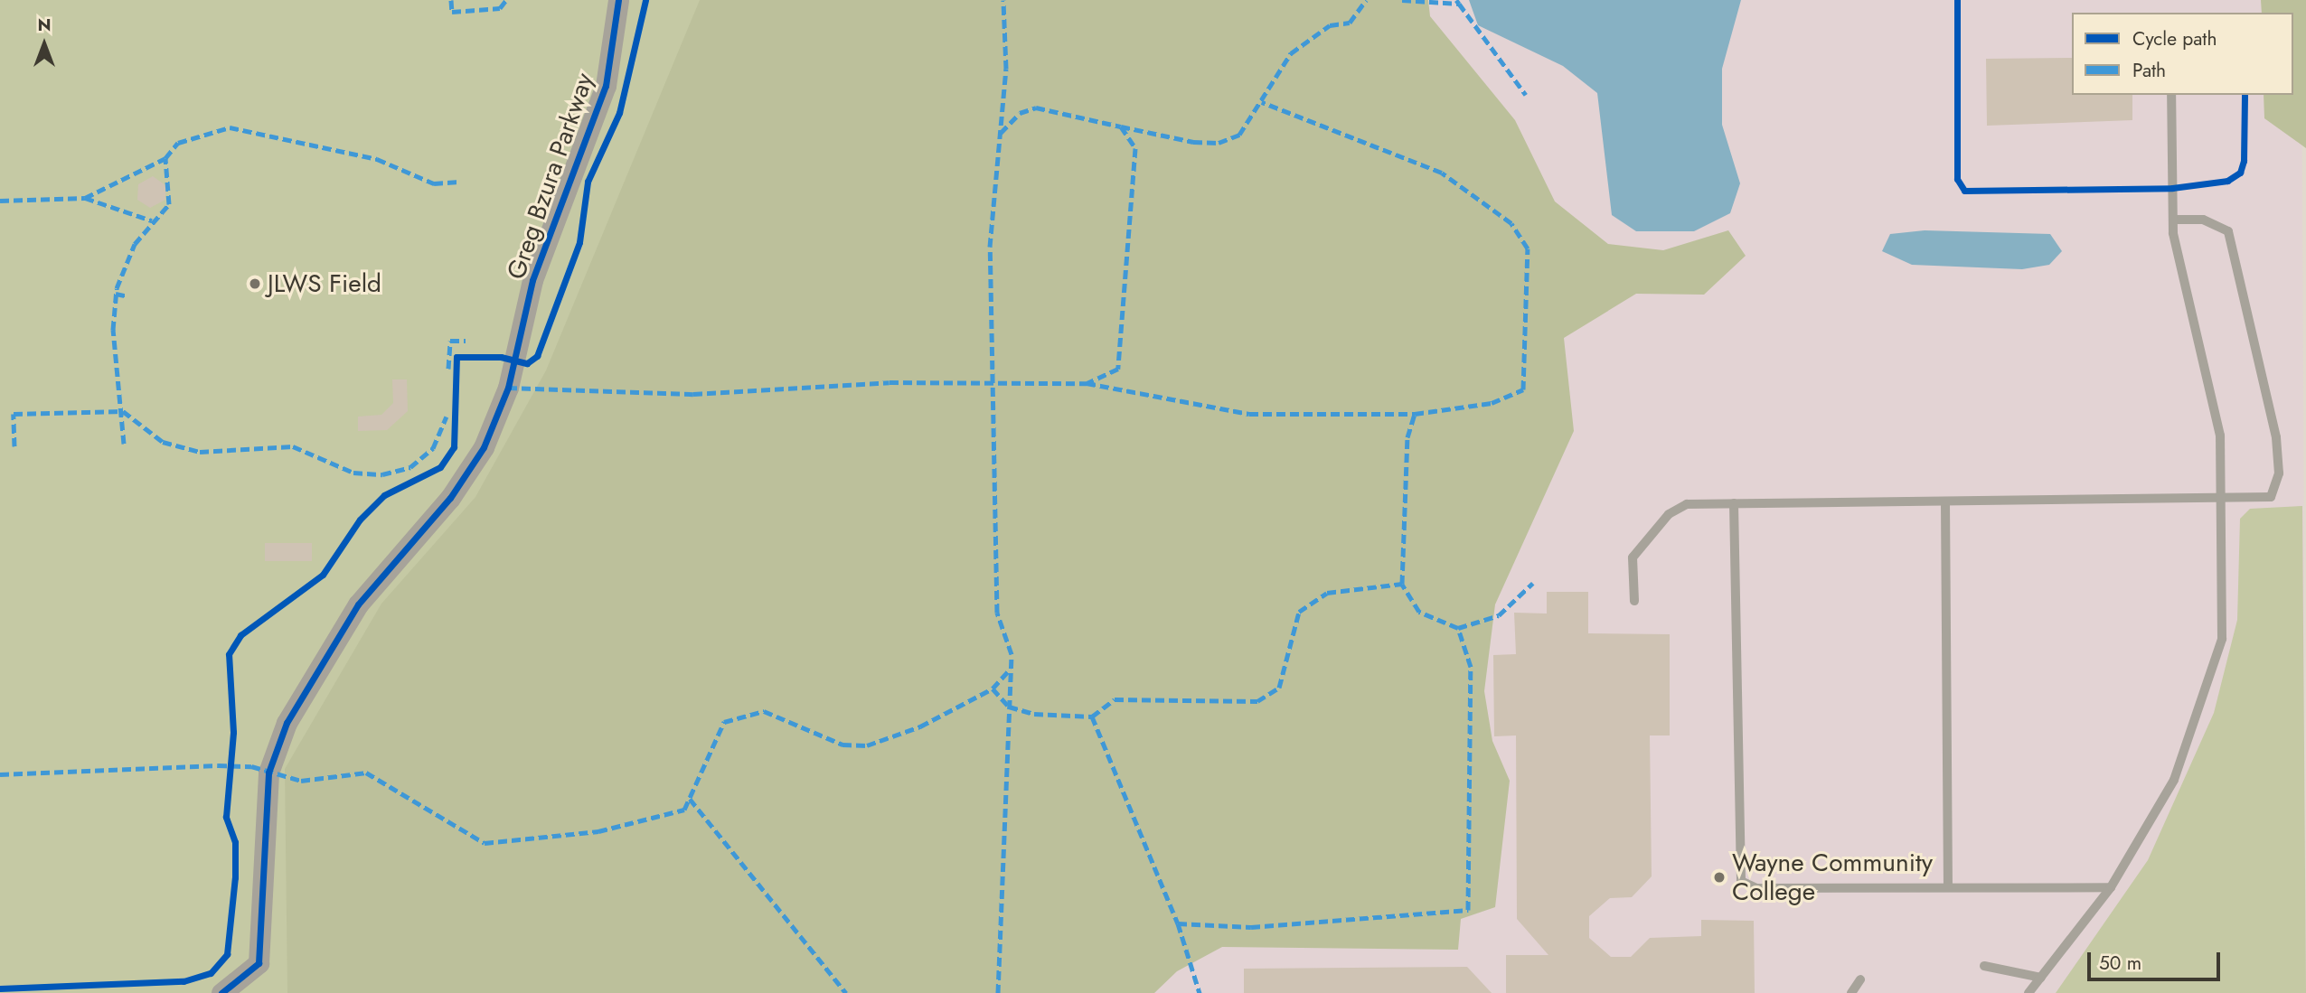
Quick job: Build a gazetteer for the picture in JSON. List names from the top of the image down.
{
  "streets": {
    "street": ["Greg Bzura Parkway"]
  },
  "places": ["JLWS Field", "Wayne Community College"],
  "legend": ["Cycle path", "Path"],
  "scale_bar": "50 m",
  "north": "top"
}
